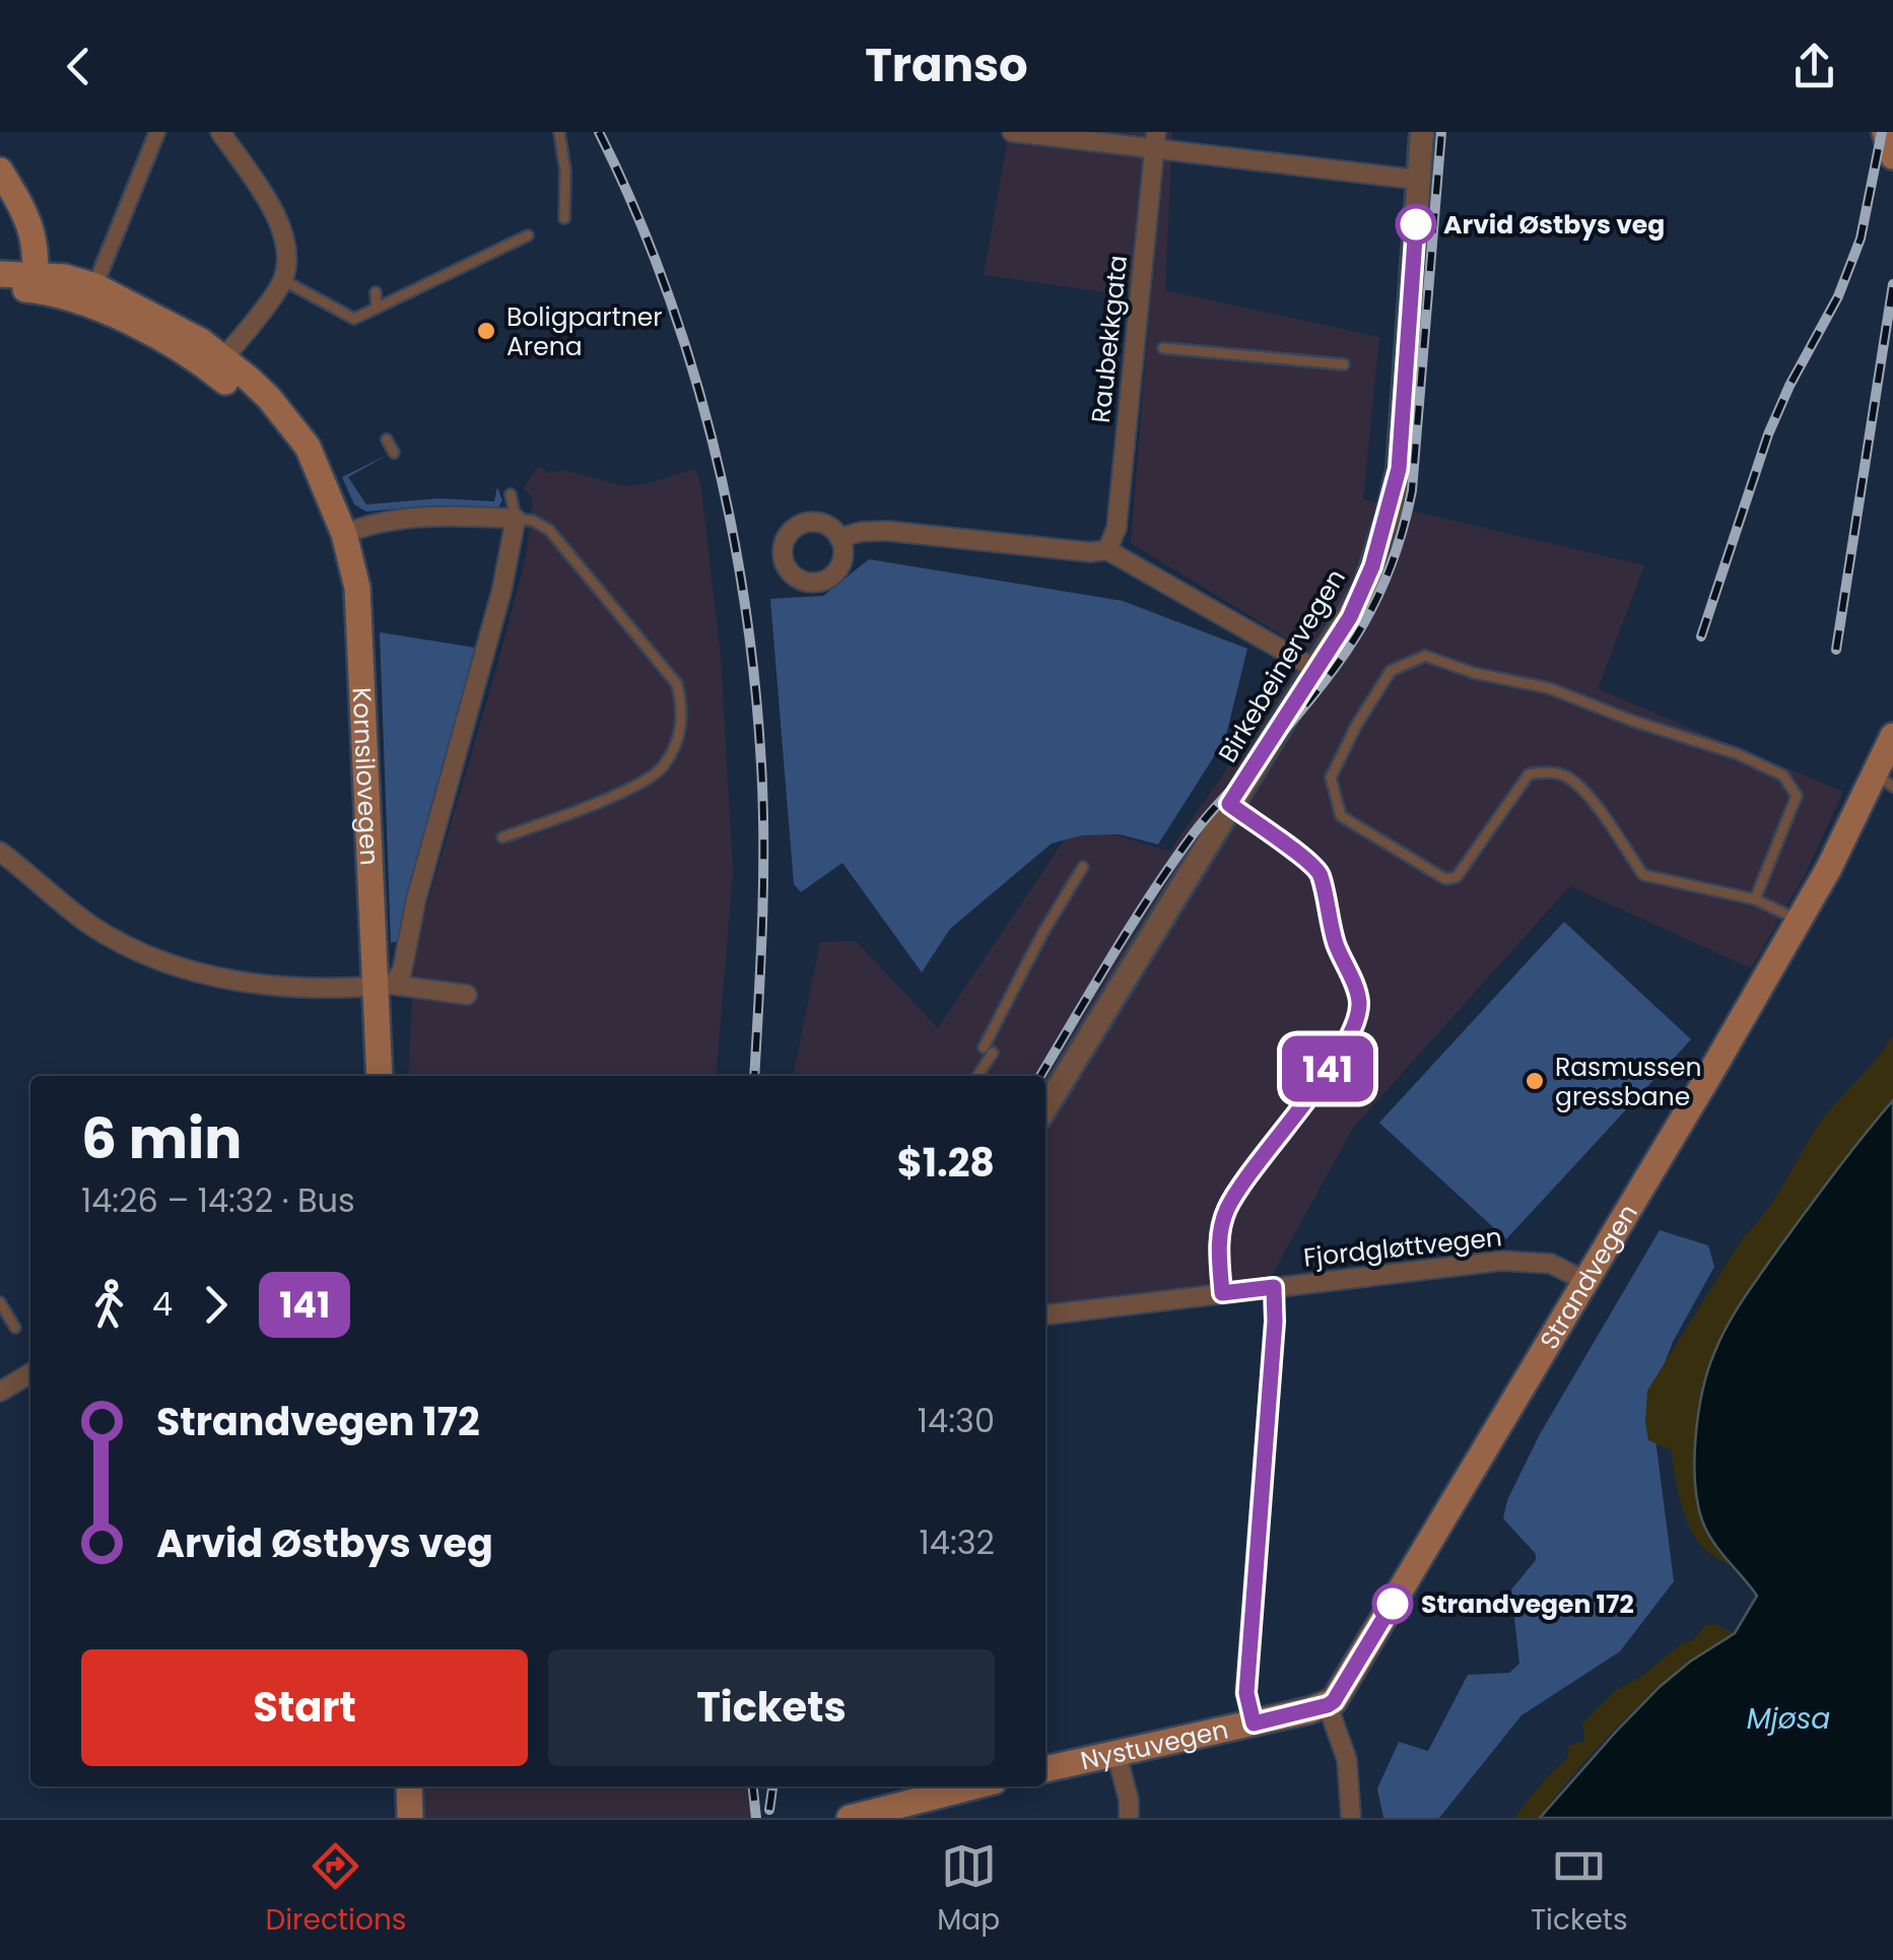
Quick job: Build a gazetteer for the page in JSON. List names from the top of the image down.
{
  "streets": {
    "main road": ["Kornsilovegen", "Strandvegen", "Nystuvegen"],
    "street": ["Raubekkgata", "Birkebeinervegen", "Fjordgløttvegen"]
  },
  "crossings": [
    ["Fjordgløttvegen", "Strandvegen"],
    ["Strandvegen", "Nystuvegen"]
  ],
  "water": ["Mjøsa"],
  "places": [
    "Arvid Østbys veg",
    "Boligpartner Arena",
    "Rasmussen gressbane",
    "Strandvegen 172"
  ],
  "lines": ["bus line 141"],
  "page": {
    "header": "Transo",
    "on_map": "141",
    "heading": ["6 min", "14:26 – 14:32 · Bus", "$1.28"],
    "legs": ["4", "141"],
    "list": [
      {
        "name": "Strandvegen 172",
        "value": "14:30"
      },
      {
        "name": "Arvid Østbys veg",
        "value": "14:32"
      }
    ],
    "buttons": ["Start", "Tickets"],
    "tabs": ["Directions", "Map", "Tickets"]
  }
}
